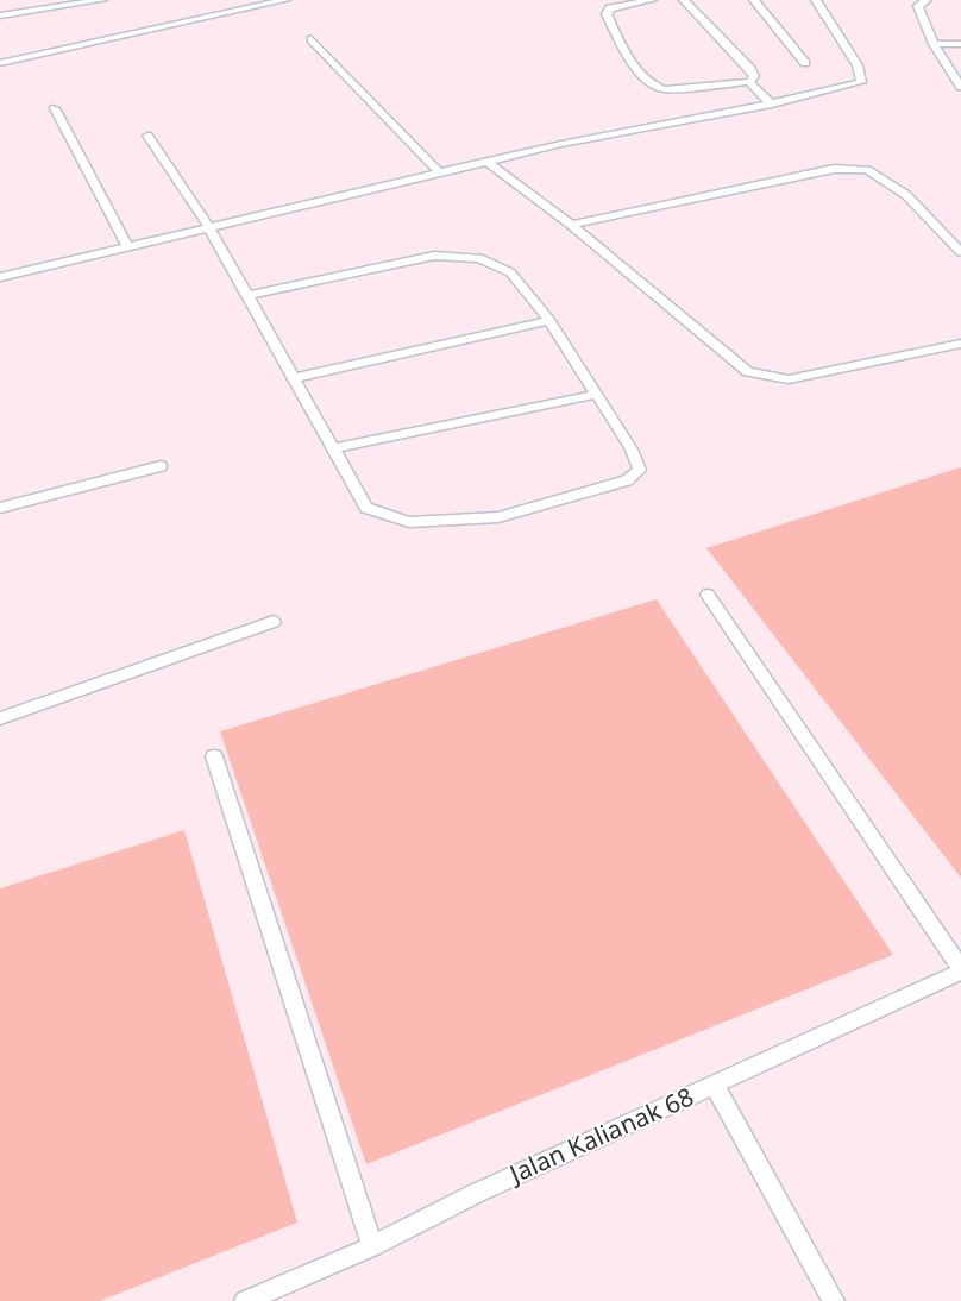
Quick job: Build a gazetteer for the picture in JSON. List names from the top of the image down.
{
  "streets": {
    "lane": ["Jalan Kalianak 68"]
  }
}
